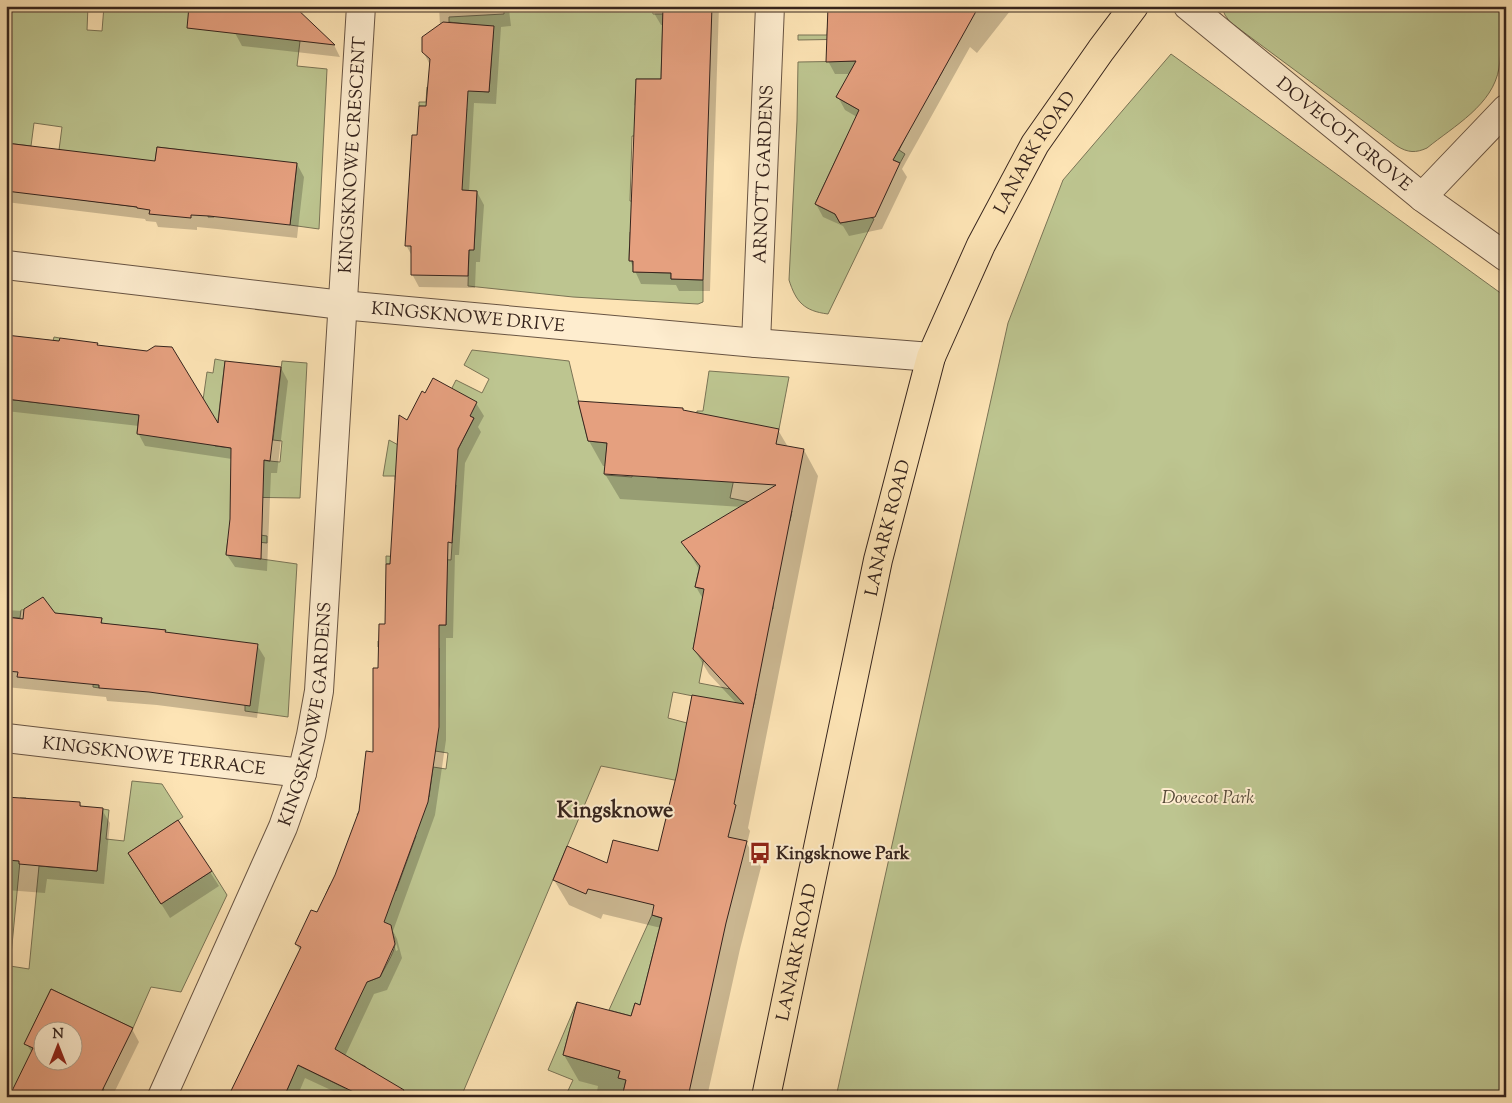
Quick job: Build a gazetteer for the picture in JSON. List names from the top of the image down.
{
  "streets": {
    "main road": ["LANARK ROAD"],
    "street": [
      "DOVECOT GROVE",
      "KINGSKNOWE CRESCENT",
      "ARNOTT GARDENS",
      "KINGSKNOWE DRIVE",
      "KINGSKNOWE GARDENS",
      "KINGSKNOWE TERRACE"
    ]
  },
  "crossings": [
    ["LANARK ROAD", "KINGSKNOWE DRIVE"],
    ["KINGSKNOWE CRESCENT", "KINGSKNOWE DRIVE"],
    ["KINGSKNOWE CRESCENT", "KINGSKNOWE GARDENS"],
    ["ARNOTT GARDENS", "KINGSKNOWE DRIVE"],
    ["KINGSKNOWE DRIVE", "KINGSKNOWE GARDENS"],
    ["KINGSKNOWE GARDENS", "KINGSKNOWE TERRACE"]
  ],
  "districts": ["Kingsknowe"],
  "parks": ["Dovecot Park"],
  "places": {
    "bus stop": ["Kingsknowe Park"]
  },
  "north": "top"
}
